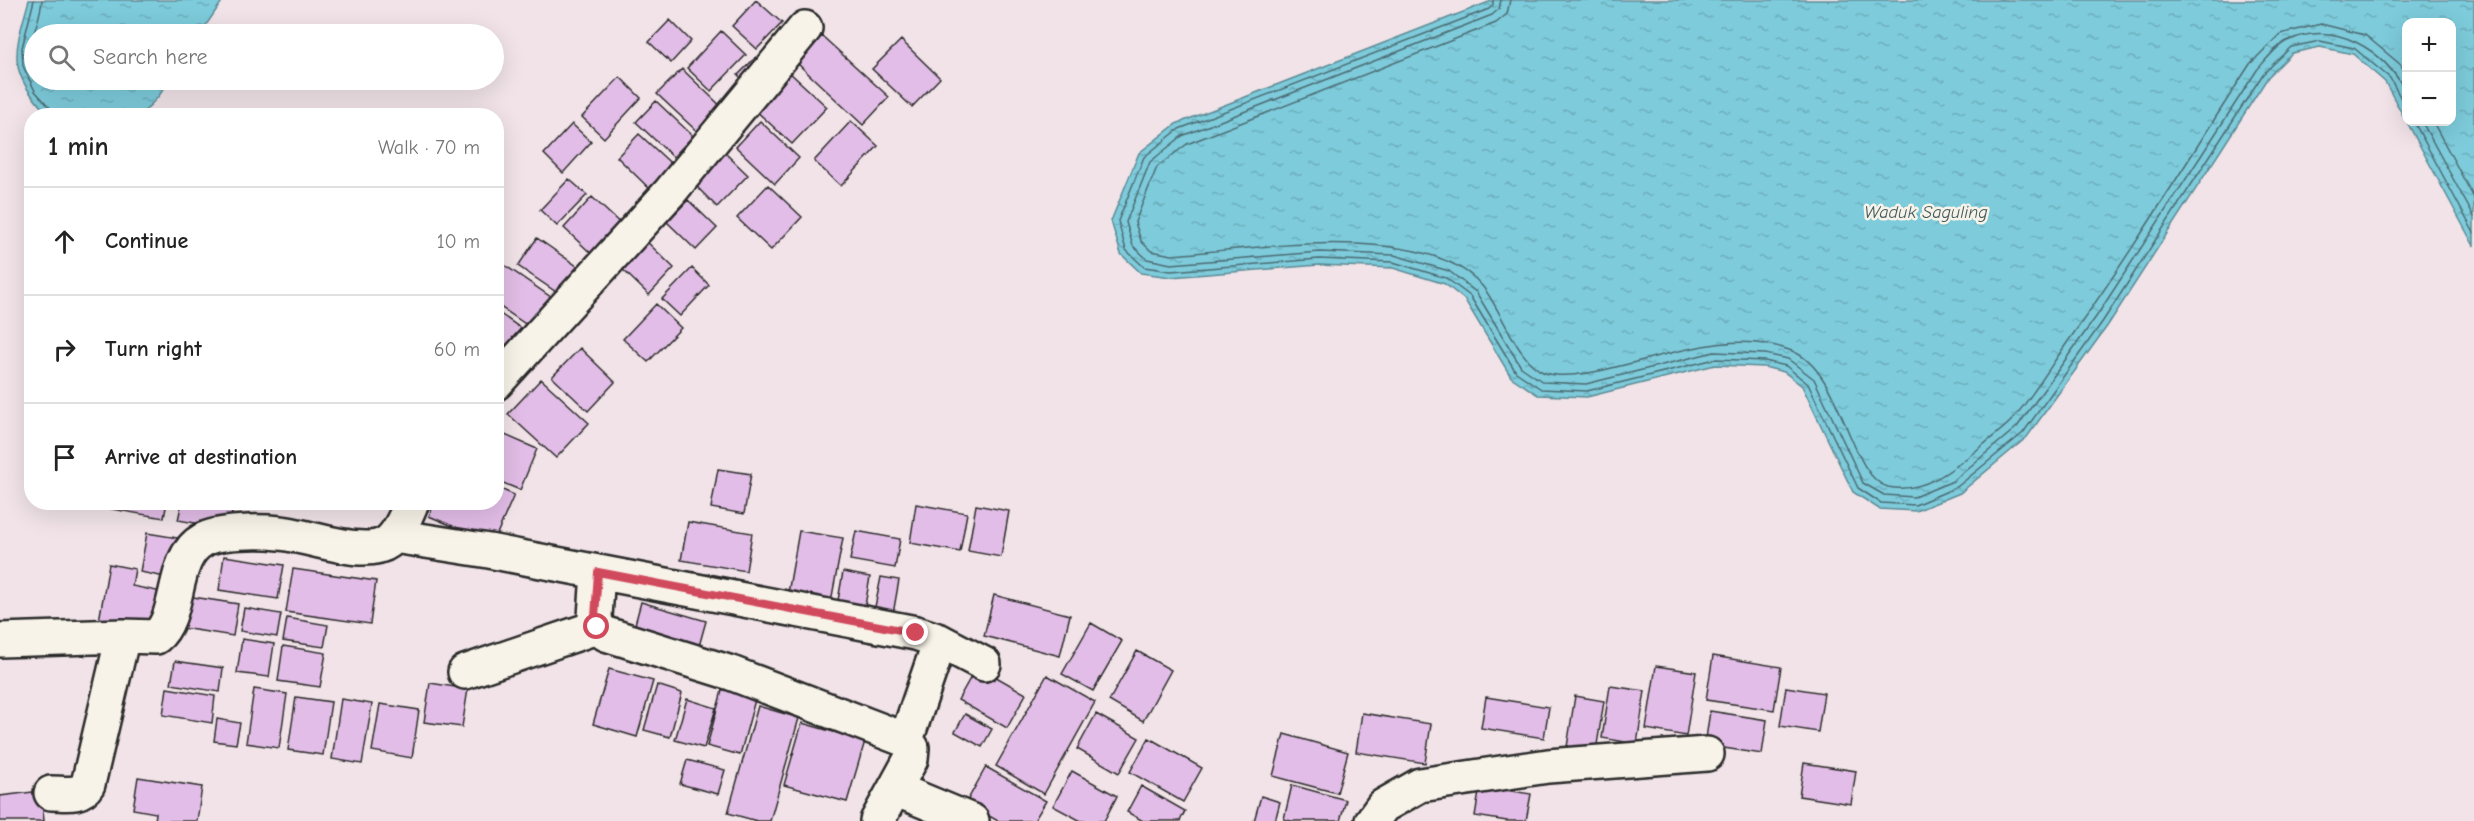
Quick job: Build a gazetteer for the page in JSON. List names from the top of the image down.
{
  "water": ["Waduk Saguling"],
  "page": {
    "map_buttons": ["+", "−"],
    "search": "Search here",
    "heading": ["1 min", "Walk · 70 m"],
    "list": [
      ["Continue", "10 m"],
      ["Turn right", "60 m"],
      "Arrive at destination"
    ]
  }
}
